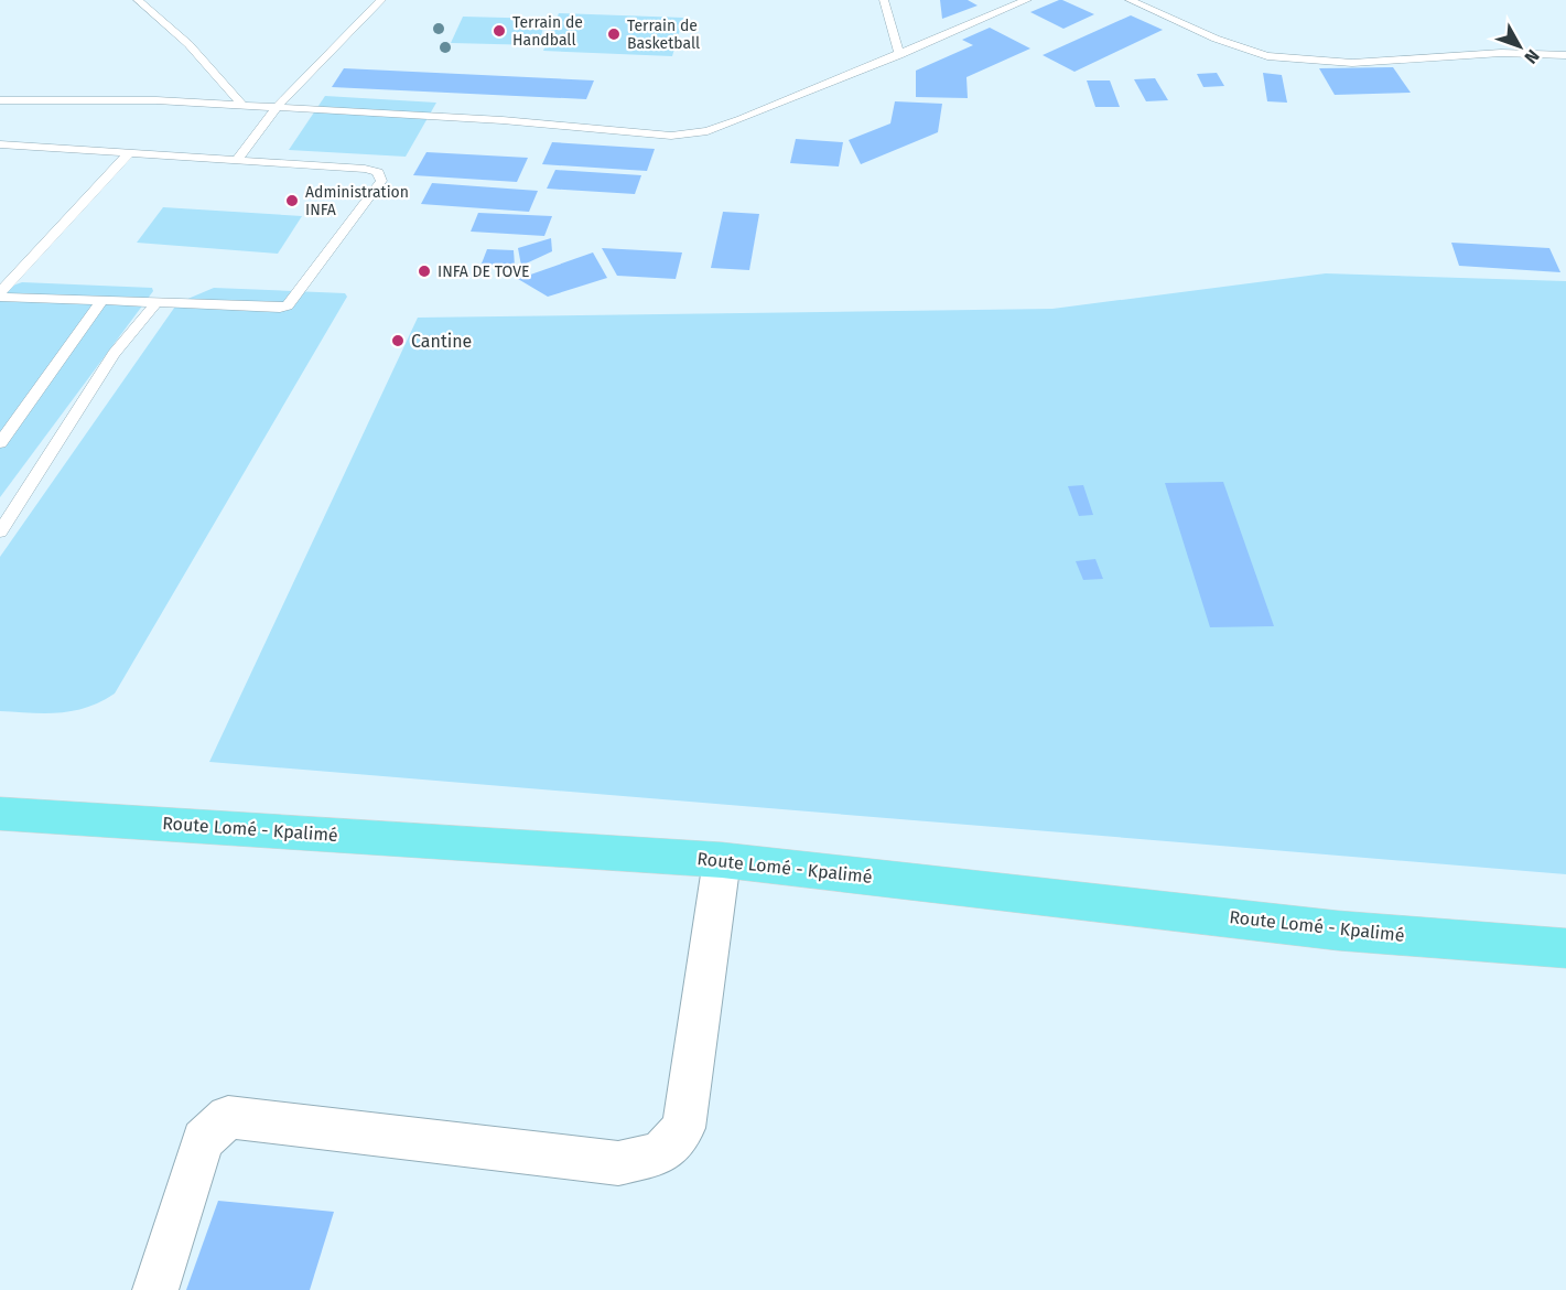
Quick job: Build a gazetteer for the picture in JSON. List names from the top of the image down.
{
  "streets": {
    "main road": ["Route Lomé - Kpalimé"]
  },
  "places": [
    "Terrain de Handball",
    "Terrain de Basketball",
    "Administration INFA",
    "INFA DE TOVE",
    "Cantine"
  ],
  "north": "bottom right"
}
